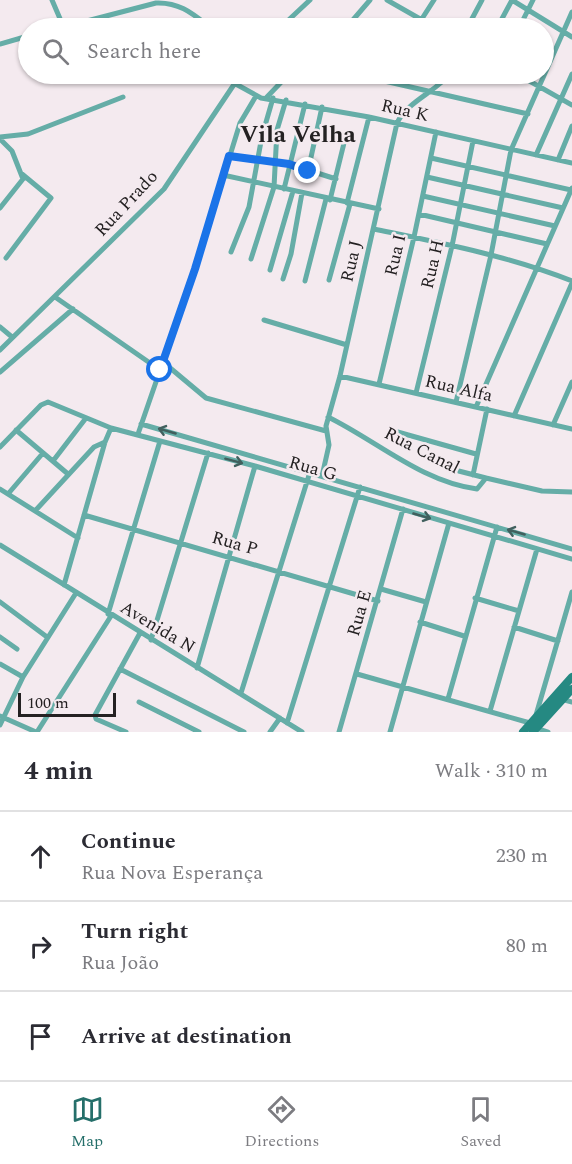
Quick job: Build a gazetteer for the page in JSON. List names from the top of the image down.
{
  "streets": {
    "street": [
      "Rua K",
      "Rua Prado",
      "Rua I",
      "Rua J",
      "Rua H",
      "Rua Alfa",
      "Rua Canal",
      "Rua G",
      "Rua P",
      "Rua E",
      "Avenida N"
    ]
  },
  "crossings": [
    ["Rua K", "Rua I"],
    ["Rua K", "Rua J"],
    ["Rua K", "Rua H"],
    ["Rua I", "Rua Alfa"],
    ["Rua J", "Rua Alfa"],
    ["Rua J", "Rua Canal"],
    ["Rua J", "Rua G"],
    ["Rua H", "Rua Alfa"],
    ["Rua G", "Rua E"],
    ["Rua P", "Rua E"]
  ],
  "districts": ["Vila Velha"],
  "scale_bar": "100 m",
  "page": {
    "search": "Search here",
    "scale": "100 m",
    "heading": ["4 min", "Walk · 310 m"],
    "list": [
      ["Continue", "Rua Nova Esperança", "230 m"],
      ["Turn right", "Rua João", "80 m"],
      "Arrive at destination"
    ],
    "nav": ["Map", "Directions", "Saved"]
  }
}
